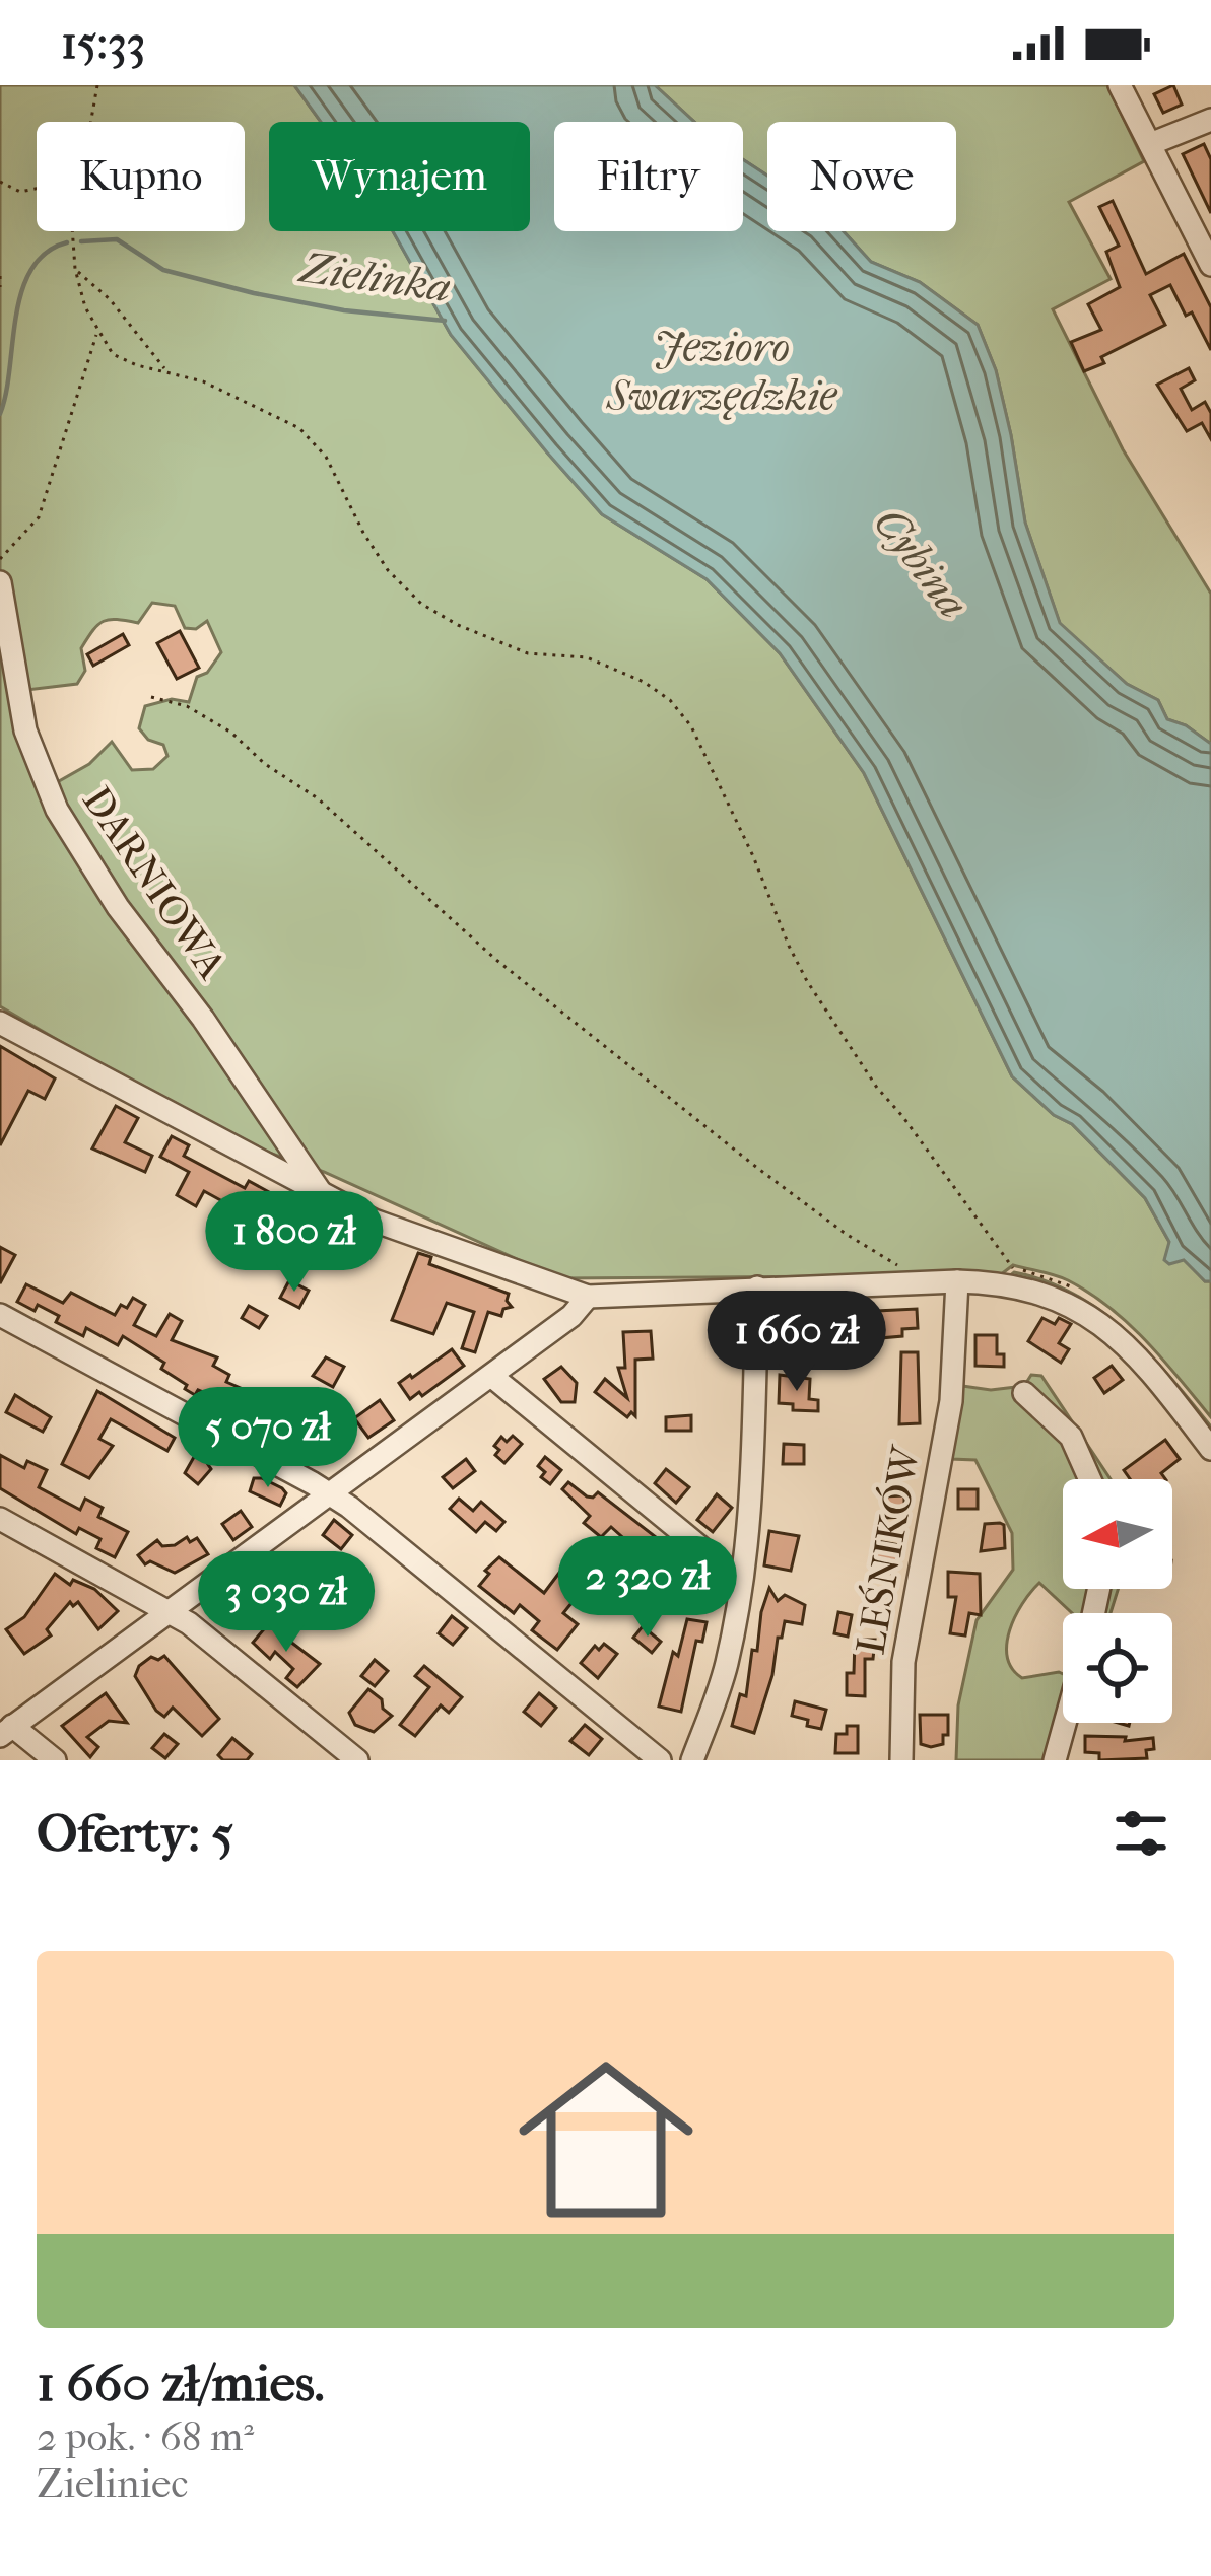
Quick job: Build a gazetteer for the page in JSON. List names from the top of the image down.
{
  "streets": {
    "street": ["DARNIOWA", "LEŚNIKÓW"]
  },
  "water": ["Zielinka", "Jezioro Swarzędzkie", "Cybina"],
  "north": "left",
  "page": {
    "status": "15:33",
    "chip": [
      "Kupno",
      "Wynajem",
      "Filtry",
      "Nowe"
    ],
    "price": [
      "1 800 zł",
      "1 660 zł",
      "5 070 zł",
      "2 320 zł",
      "3 030 zł"
    ],
    "heading": "Oferty: 5",
    "list": [
      {
        "name": "1 660 zł/mies.",
        "note": "2 pok. · 68 m² · Zieliniec"
      }
    ]
  }
}
